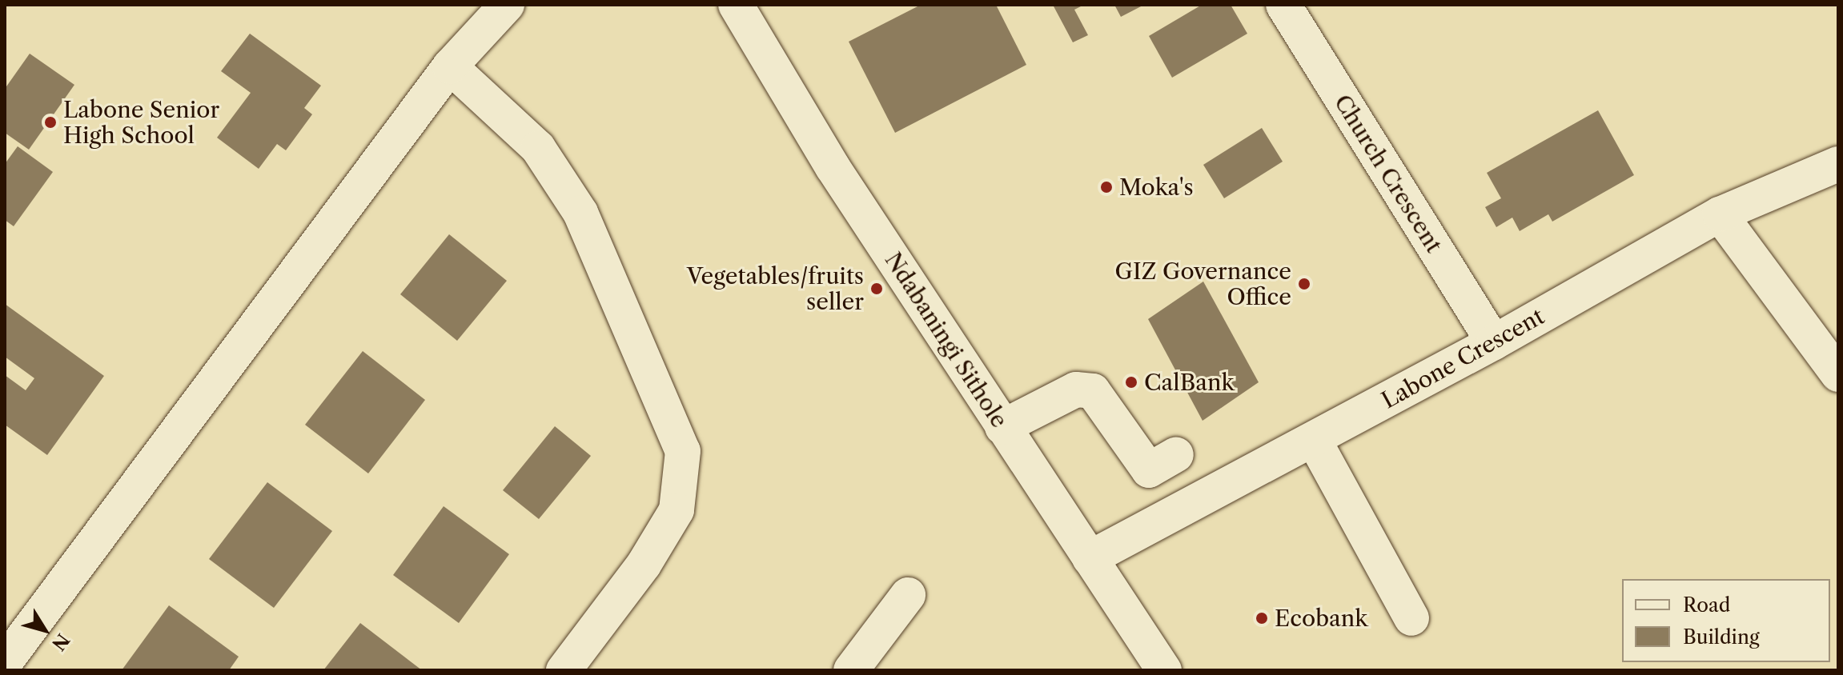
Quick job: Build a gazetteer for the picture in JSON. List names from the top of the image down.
{
  "streets": {
    "street": ["Church Crescent", "Ndabaningi Sithole", "Labone Crescent"]
  },
  "crossings": [
    ["Church Crescent", "Labone Crescent"],
    ["Ndabaningi Sithole", "Labone Crescent"]
  ],
  "places": [
    "Labone Senior High School",
    "Moka's",
    "GIZ Governance Office",
    "Vegetables/fruits seller",
    "CalBank",
    "Ecobank"
  ],
  "legend": ["Road", "Building"],
  "north": "bottom right"
}
